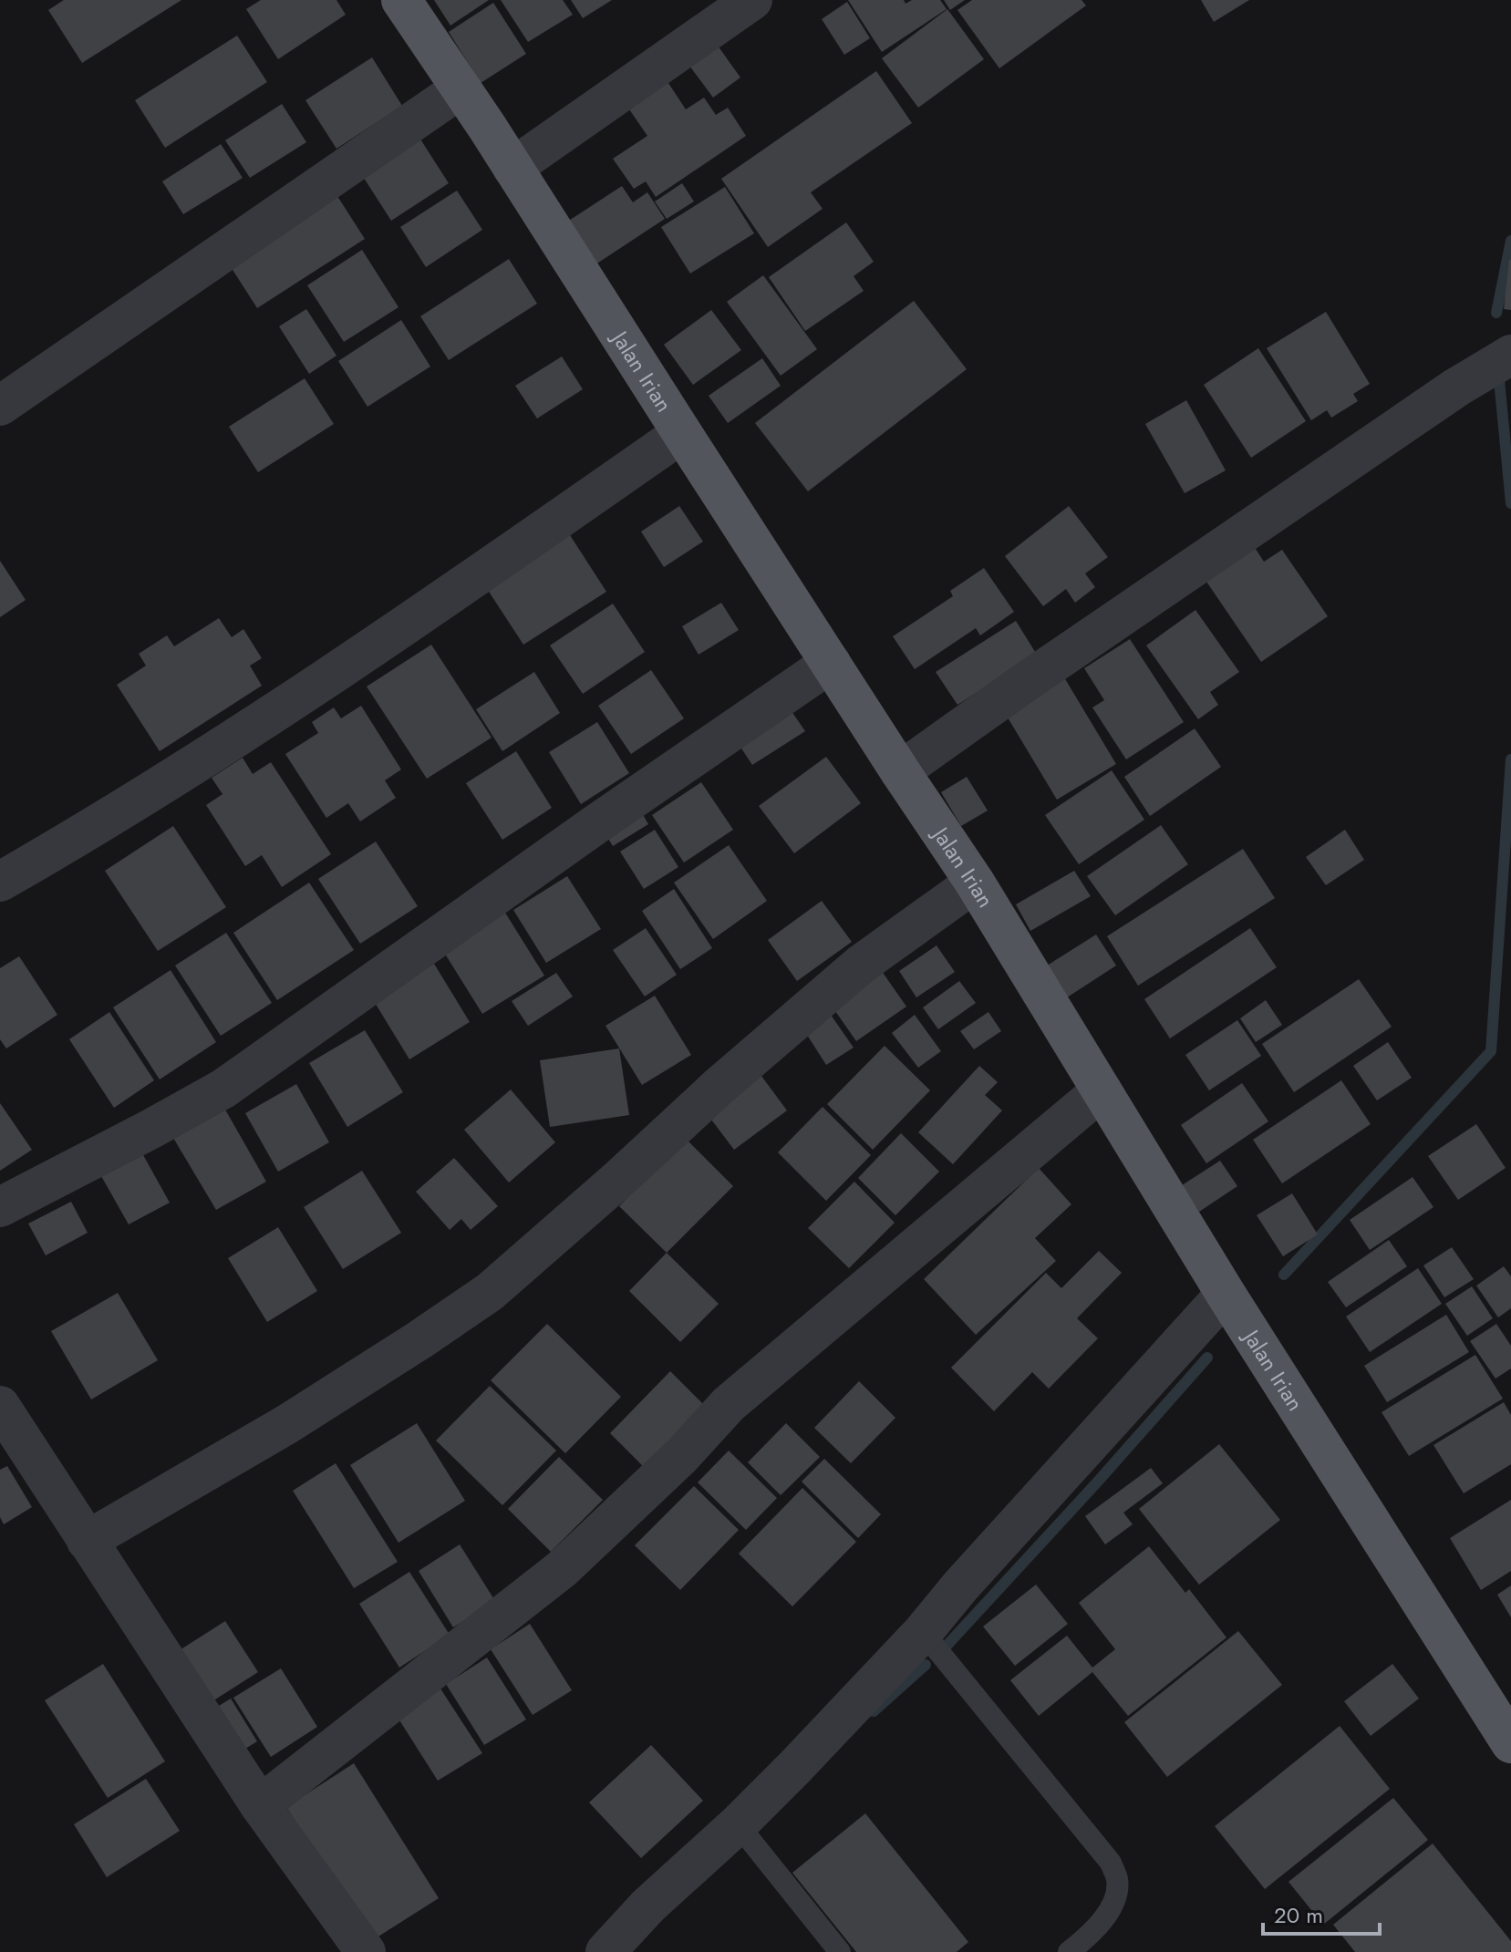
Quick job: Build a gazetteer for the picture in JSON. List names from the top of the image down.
{
  "streets": {
    "main road": ["Jalan Irian"]
  },
  "scale_bar": "20 m"
}
